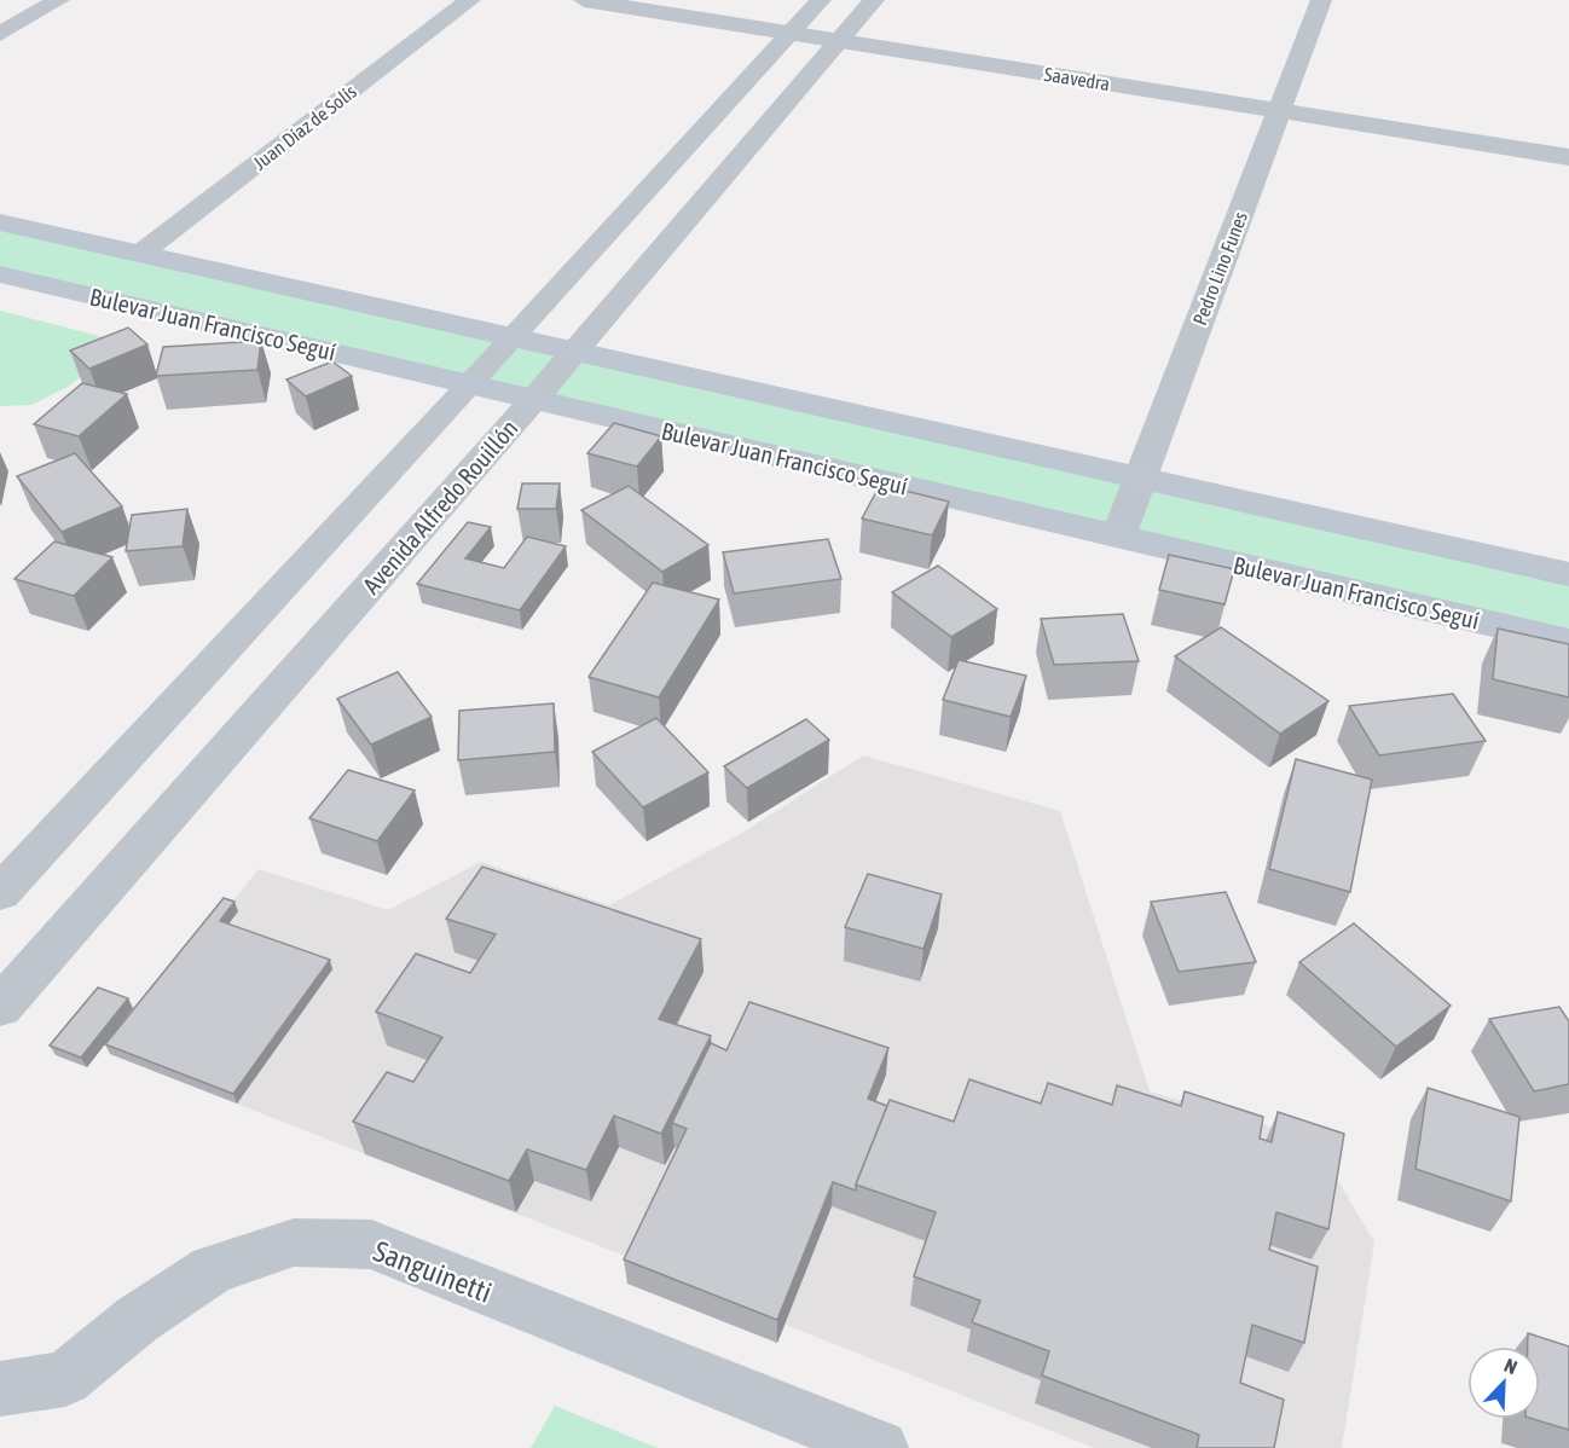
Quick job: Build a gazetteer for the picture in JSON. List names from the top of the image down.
{
  "streets": {
    "main road": ["Bulevar Juan Francisco Seguí"],
    "street": [
      "Saavedra",
      "Juan Díaz de Solís",
      "Pedro Lino Funes",
      "Avenida Alfredo Rouillón",
      "Sanguinetti"
    ]
  },
  "crossings": [
    ["Saavedra", "Pedro Lino Funes"],
    ["Saavedra", "Avenida Alfredo Rouillón"],
    ["Pedro Lino Funes", "Bulevar Juan Francisco Seguí"],
    ["Bulevar Juan Francisco Seguí", "Avenida Alfredo Rouillón"]
  ],
  "north": "top right"
}
